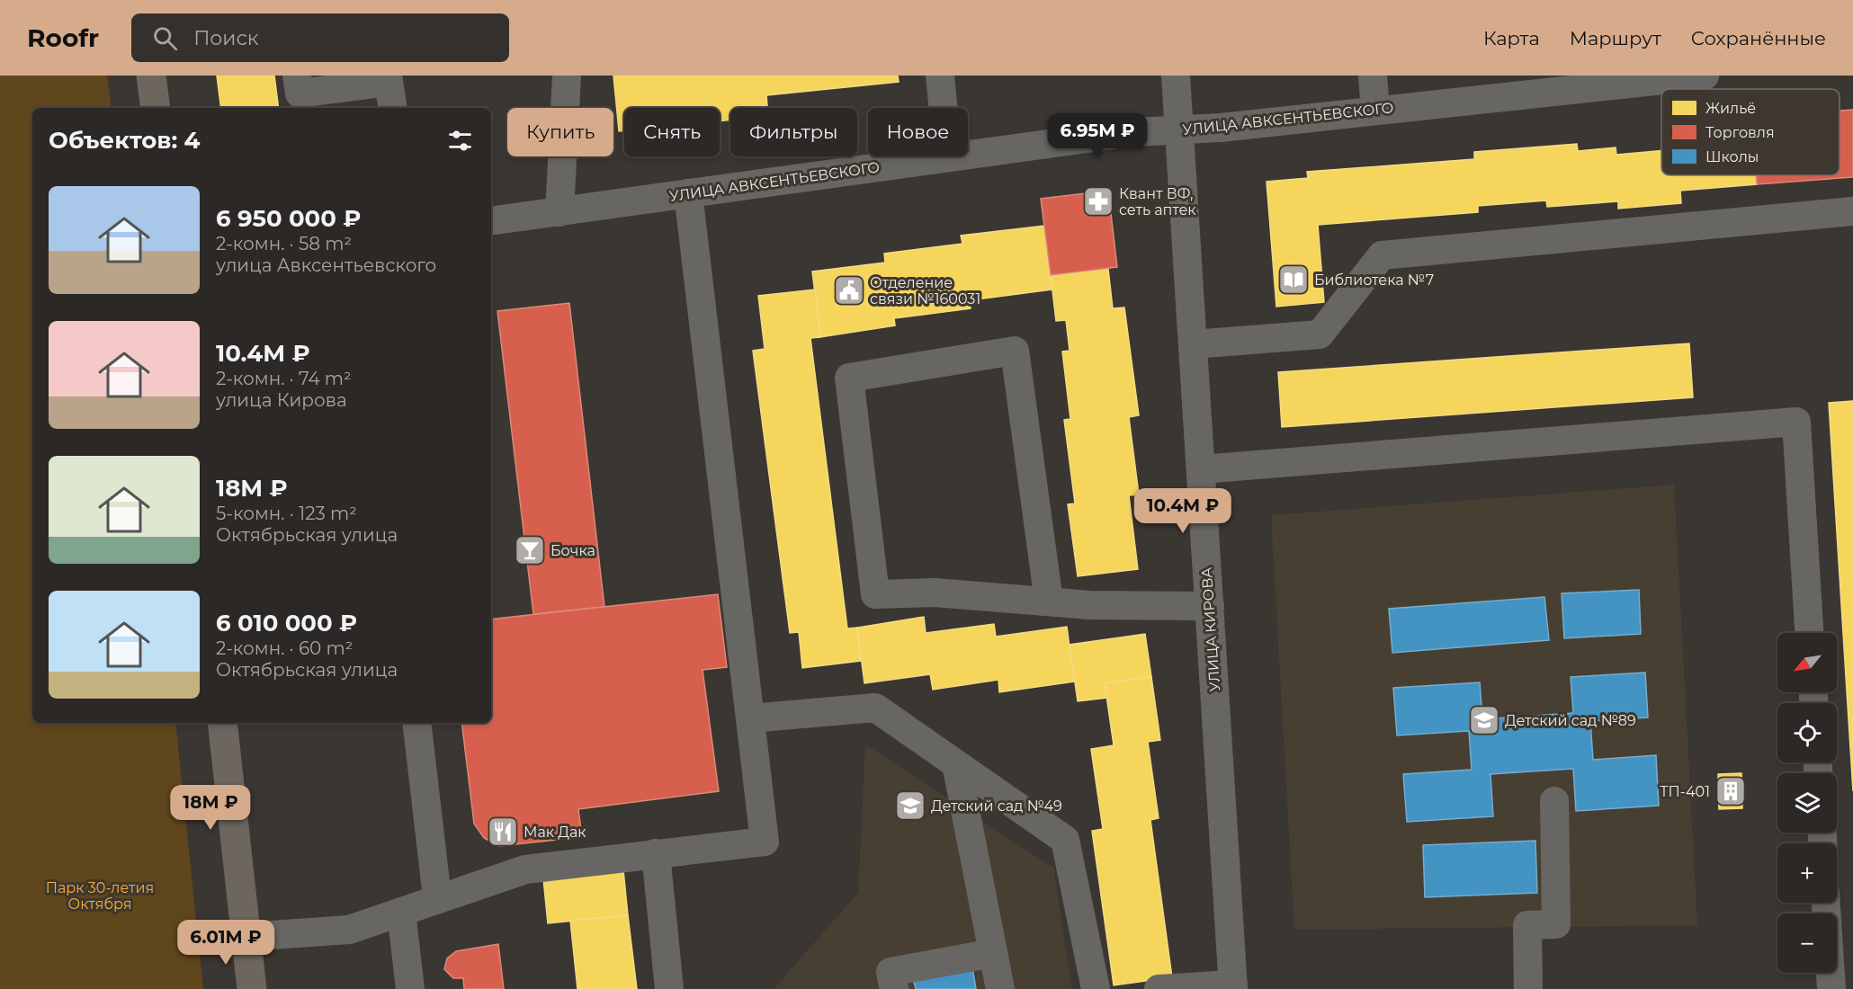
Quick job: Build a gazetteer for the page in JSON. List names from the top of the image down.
{
  "streets": {
    "street": ["УЛИЦА АВКСЕНТЬЕВСКОГО", "УЛИЦА КИРОВА"]
  },
  "crossings": [
    ["УЛИЦА АВКСЕНТЬЕВСКОГО", "УЛИЦА КИРОВА"]
  ],
  "parks": ["Парк 30-летия Октября"],
  "places": {
    "pharmacy": ["Квант ВФ, сеть аптек"],
    "library": ["Библиотека №7"],
    "public building": ["Отделение связи №160031"],
    "bar": ["Бочка"],
    "school or university": ["Детский сад №89", "Детский сад №49"],
    "building": ["ТП-401"],
    "restaurant": ["Мак Дак"]
  },
  "legend": ["Жильё", "Торговля", "Школы"],
  "north": "bottom left",
  "page": {
    "header": "Roofr",
    "search": "Поиск",
    "nav": ["Карта", "Маршрут", "Сохранённые"],
    "chip": [
      "Купить",
      "Снять",
      "Фильтры",
      "Новое"
    ],
    "heading": "Объектов: 4",
    "price": [
      "6.95M ₽",
      "10.4M ₽",
      "18M ₽",
      "6.01M ₽"
    ],
    "list": [
      {
        "name": "6 950 000 ₽",
        "note": "2-комн. · 58 m² · улица Авксентьевского"
      },
      {
        "name": "10.4M ₽",
        "note": "2-комн. · 74 m² · улица Кирова"
      },
      {
        "name": "18M ₽",
        "note": "5-комн. · 123 m² · Октябрьская улица"
      },
      {
        "name": "6 010 000 ₽",
        "note": "2-комн. · 60 m² · Октябрьская улица"
      }
    ],
    "map_buttons": ["+", "−"]
  }
}
